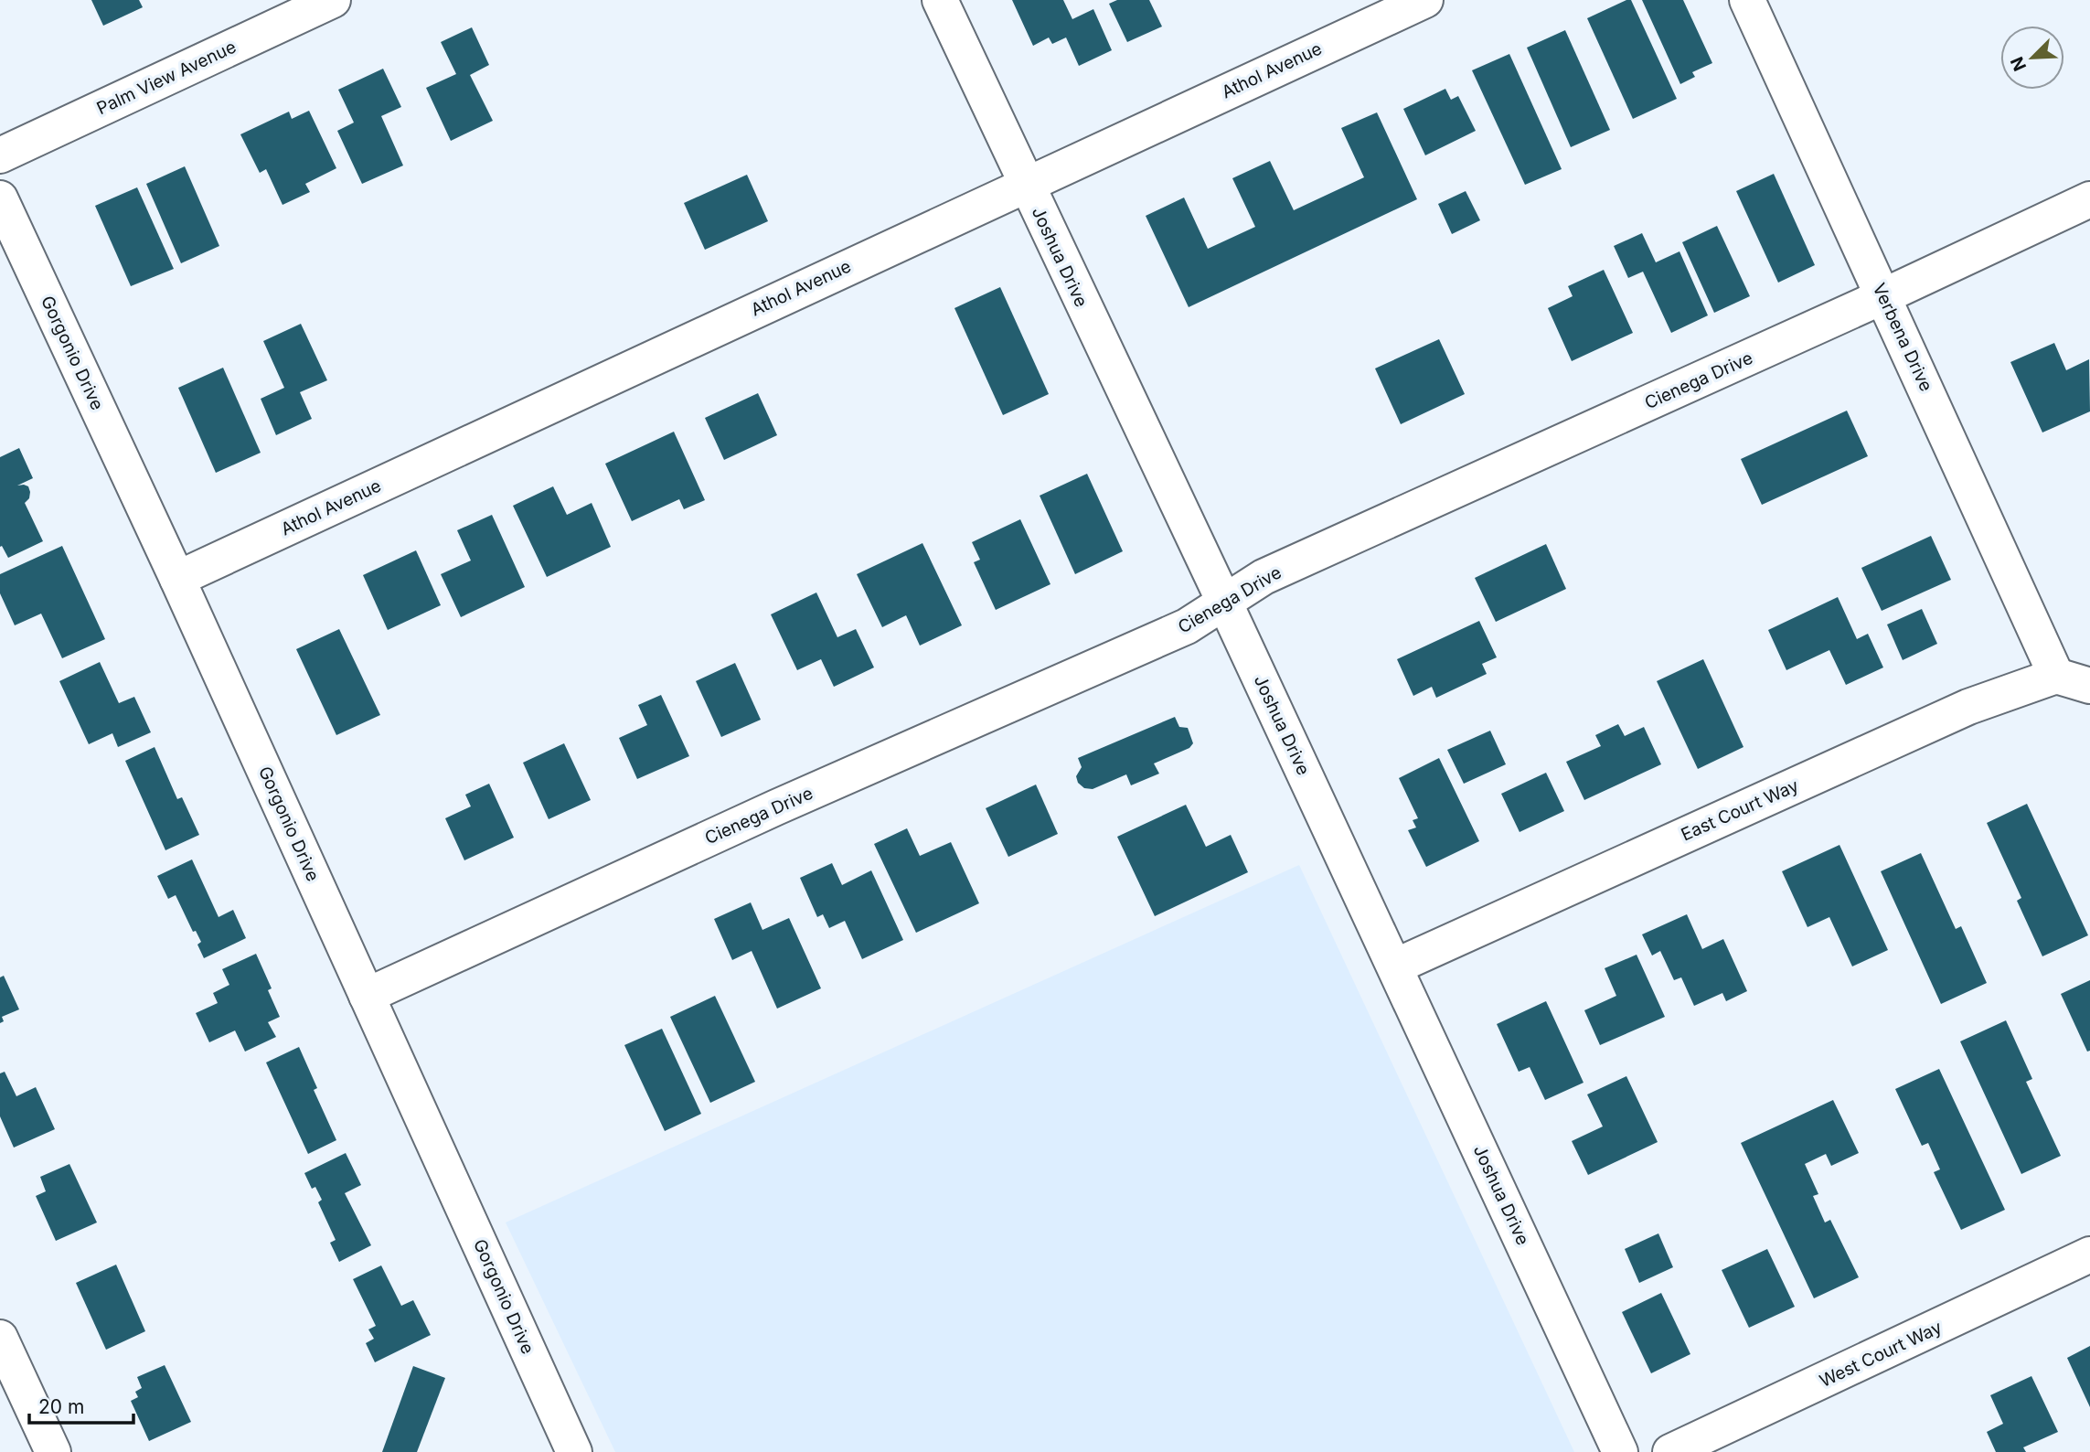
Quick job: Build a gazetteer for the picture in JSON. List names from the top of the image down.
{
  "streets": {
    "street": [
      "Athol Avenue",
      "Palm View Avenue",
      "Joshua Drive",
      "Verbena Drive",
      "Gorgonio Drive",
      "Cienega Drive",
      "East Court Way",
      "West Court Way"
    ]
  },
  "crossings": [
    ["Athol Avenue", "Joshua Drive"],
    ["Athol Avenue", "Gorgonio Drive"],
    ["Joshua Drive", "Cienega Drive"],
    ["Joshua Drive", "East Court Way"],
    ["Verbena Drive", "Cienega Drive"],
    ["Verbena Drive", "East Court Way"],
    ["Gorgonio Drive", "Cienega Drive"]
  ],
  "scale_bar": "20 m",
  "north": "bottom left"
}
